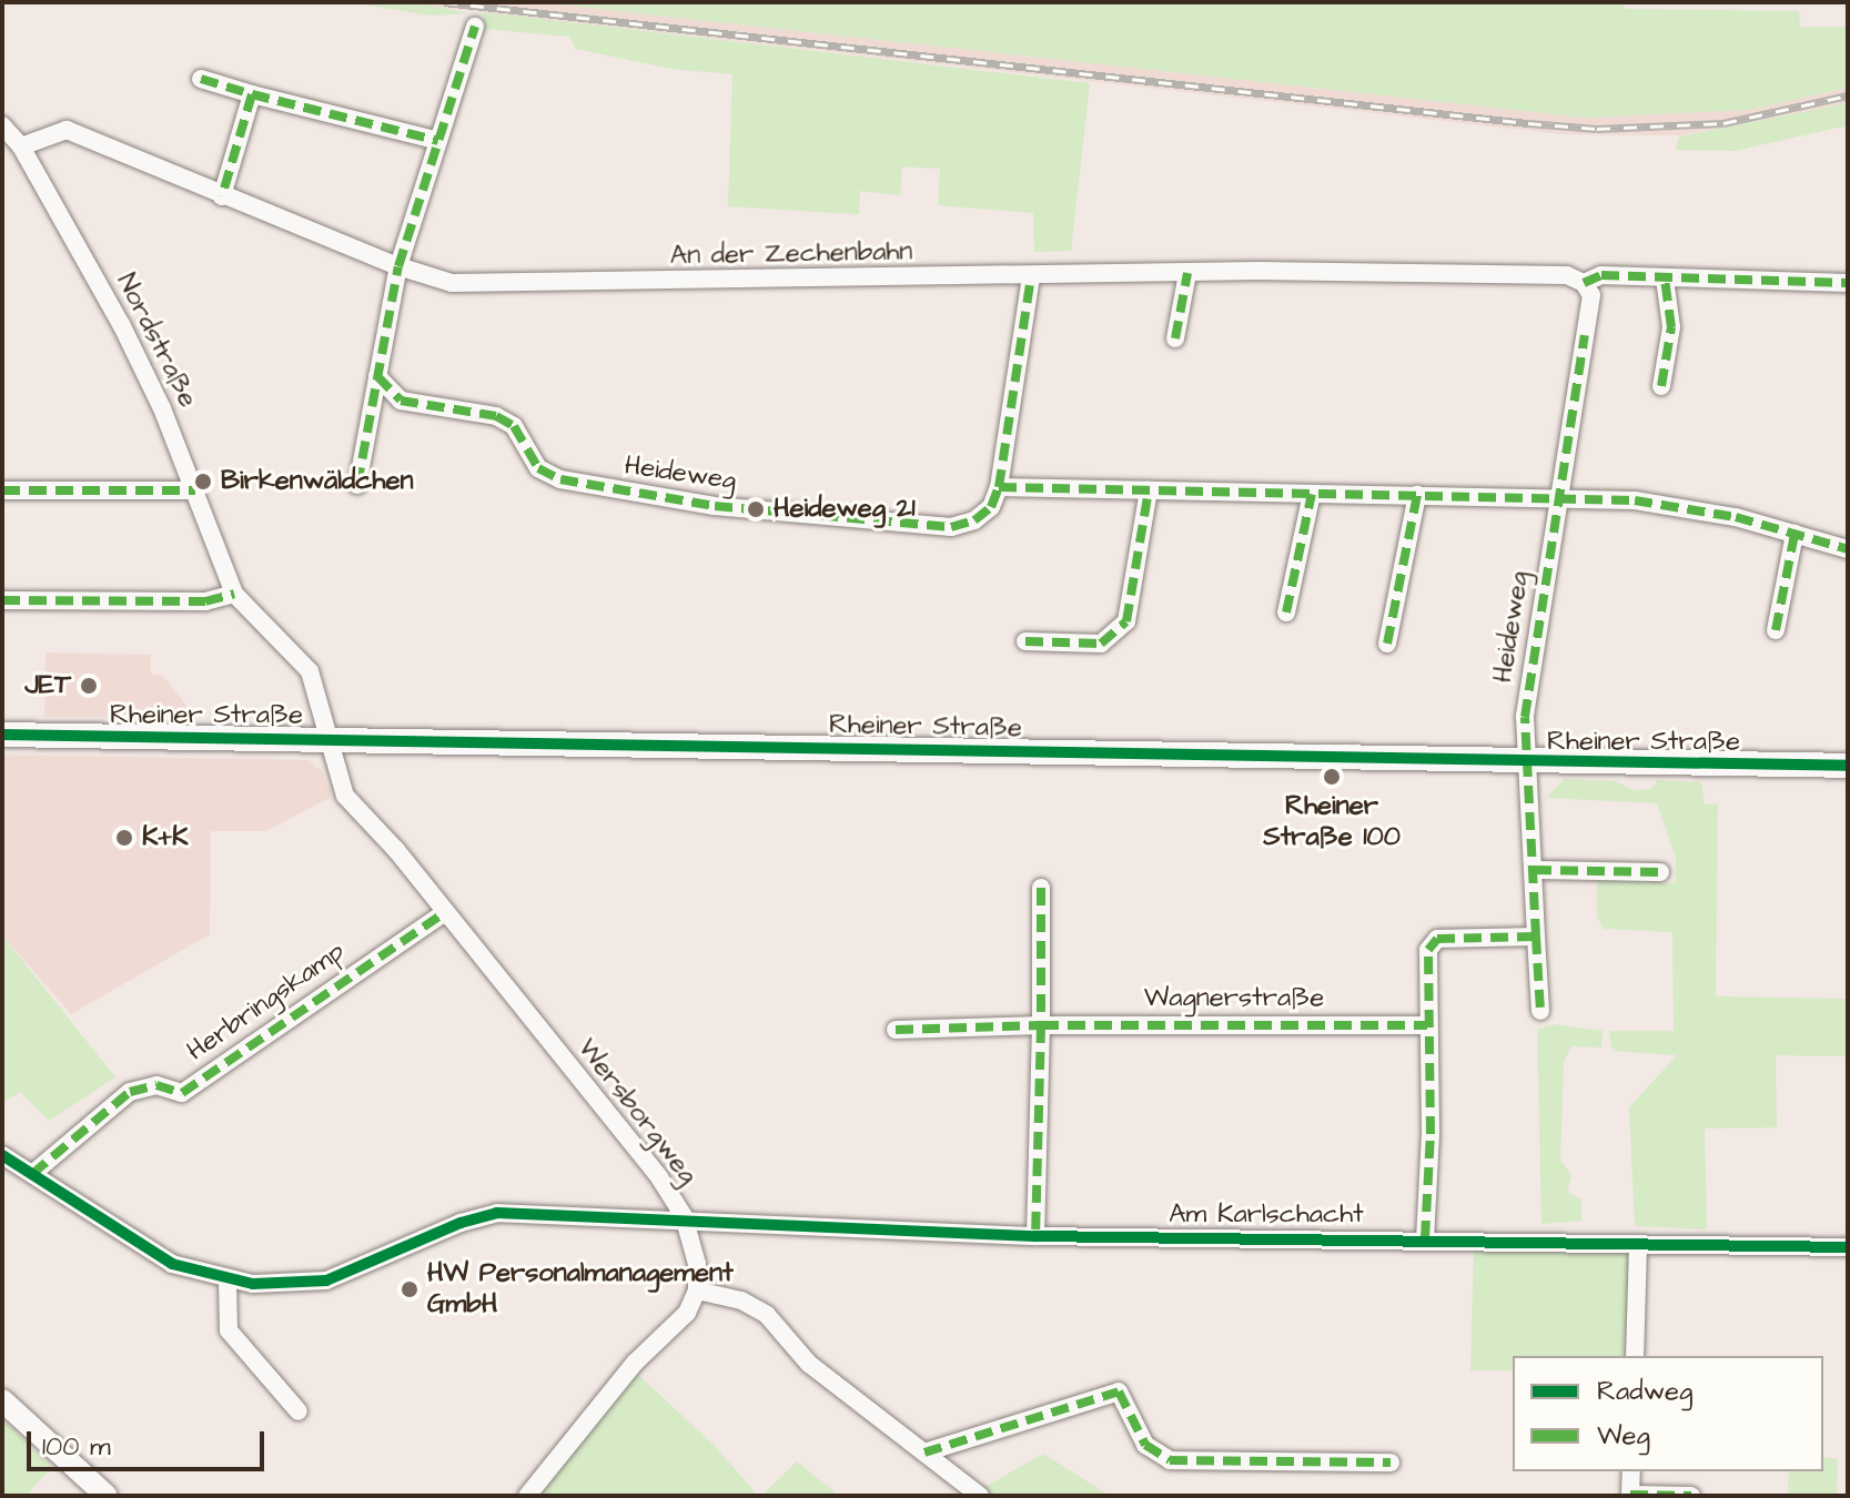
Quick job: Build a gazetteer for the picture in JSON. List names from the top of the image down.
{
  "streets": {
    "main road": ["Rheiner Straße"],
    "street": [
      "An der Zechenbahn",
      "Nordstraße",
      "Heideweg",
      "Wagnerstraße",
      "Herbringskamp",
      "Wersborgweg",
      "Am Karlschacht"
    ]
  },
  "crossings": [
    ["An der Zechenbahn", "Nordstraße"],
    ["An der Zechenbahn", "Heideweg"],
    ["Nordstraße", "Rheiner Straße"],
    ["Nordstraße", "Wersborgweg"],
    ["Heideweg", "Rheiner Straße"],
    ["Rheiner Straße", "Wersborgweg"],
    ["Herbringskamp", "Wersborgweg"],
    ["Herbringskamp", "Am Karlschacht"],
    ["Wersborgweg", "Am Karlschacht"]
  ],
  "places": [
    "Birkenwäldchen",
    "Heideweg 21",
    "JET",
    "Rheiner Straße 100",
    "K+K",
    "HW Personalmanagement GmbH"
  ],
  "legend": ["Radweg", "Weg"],
  "scale_bar": "100 m"
}
